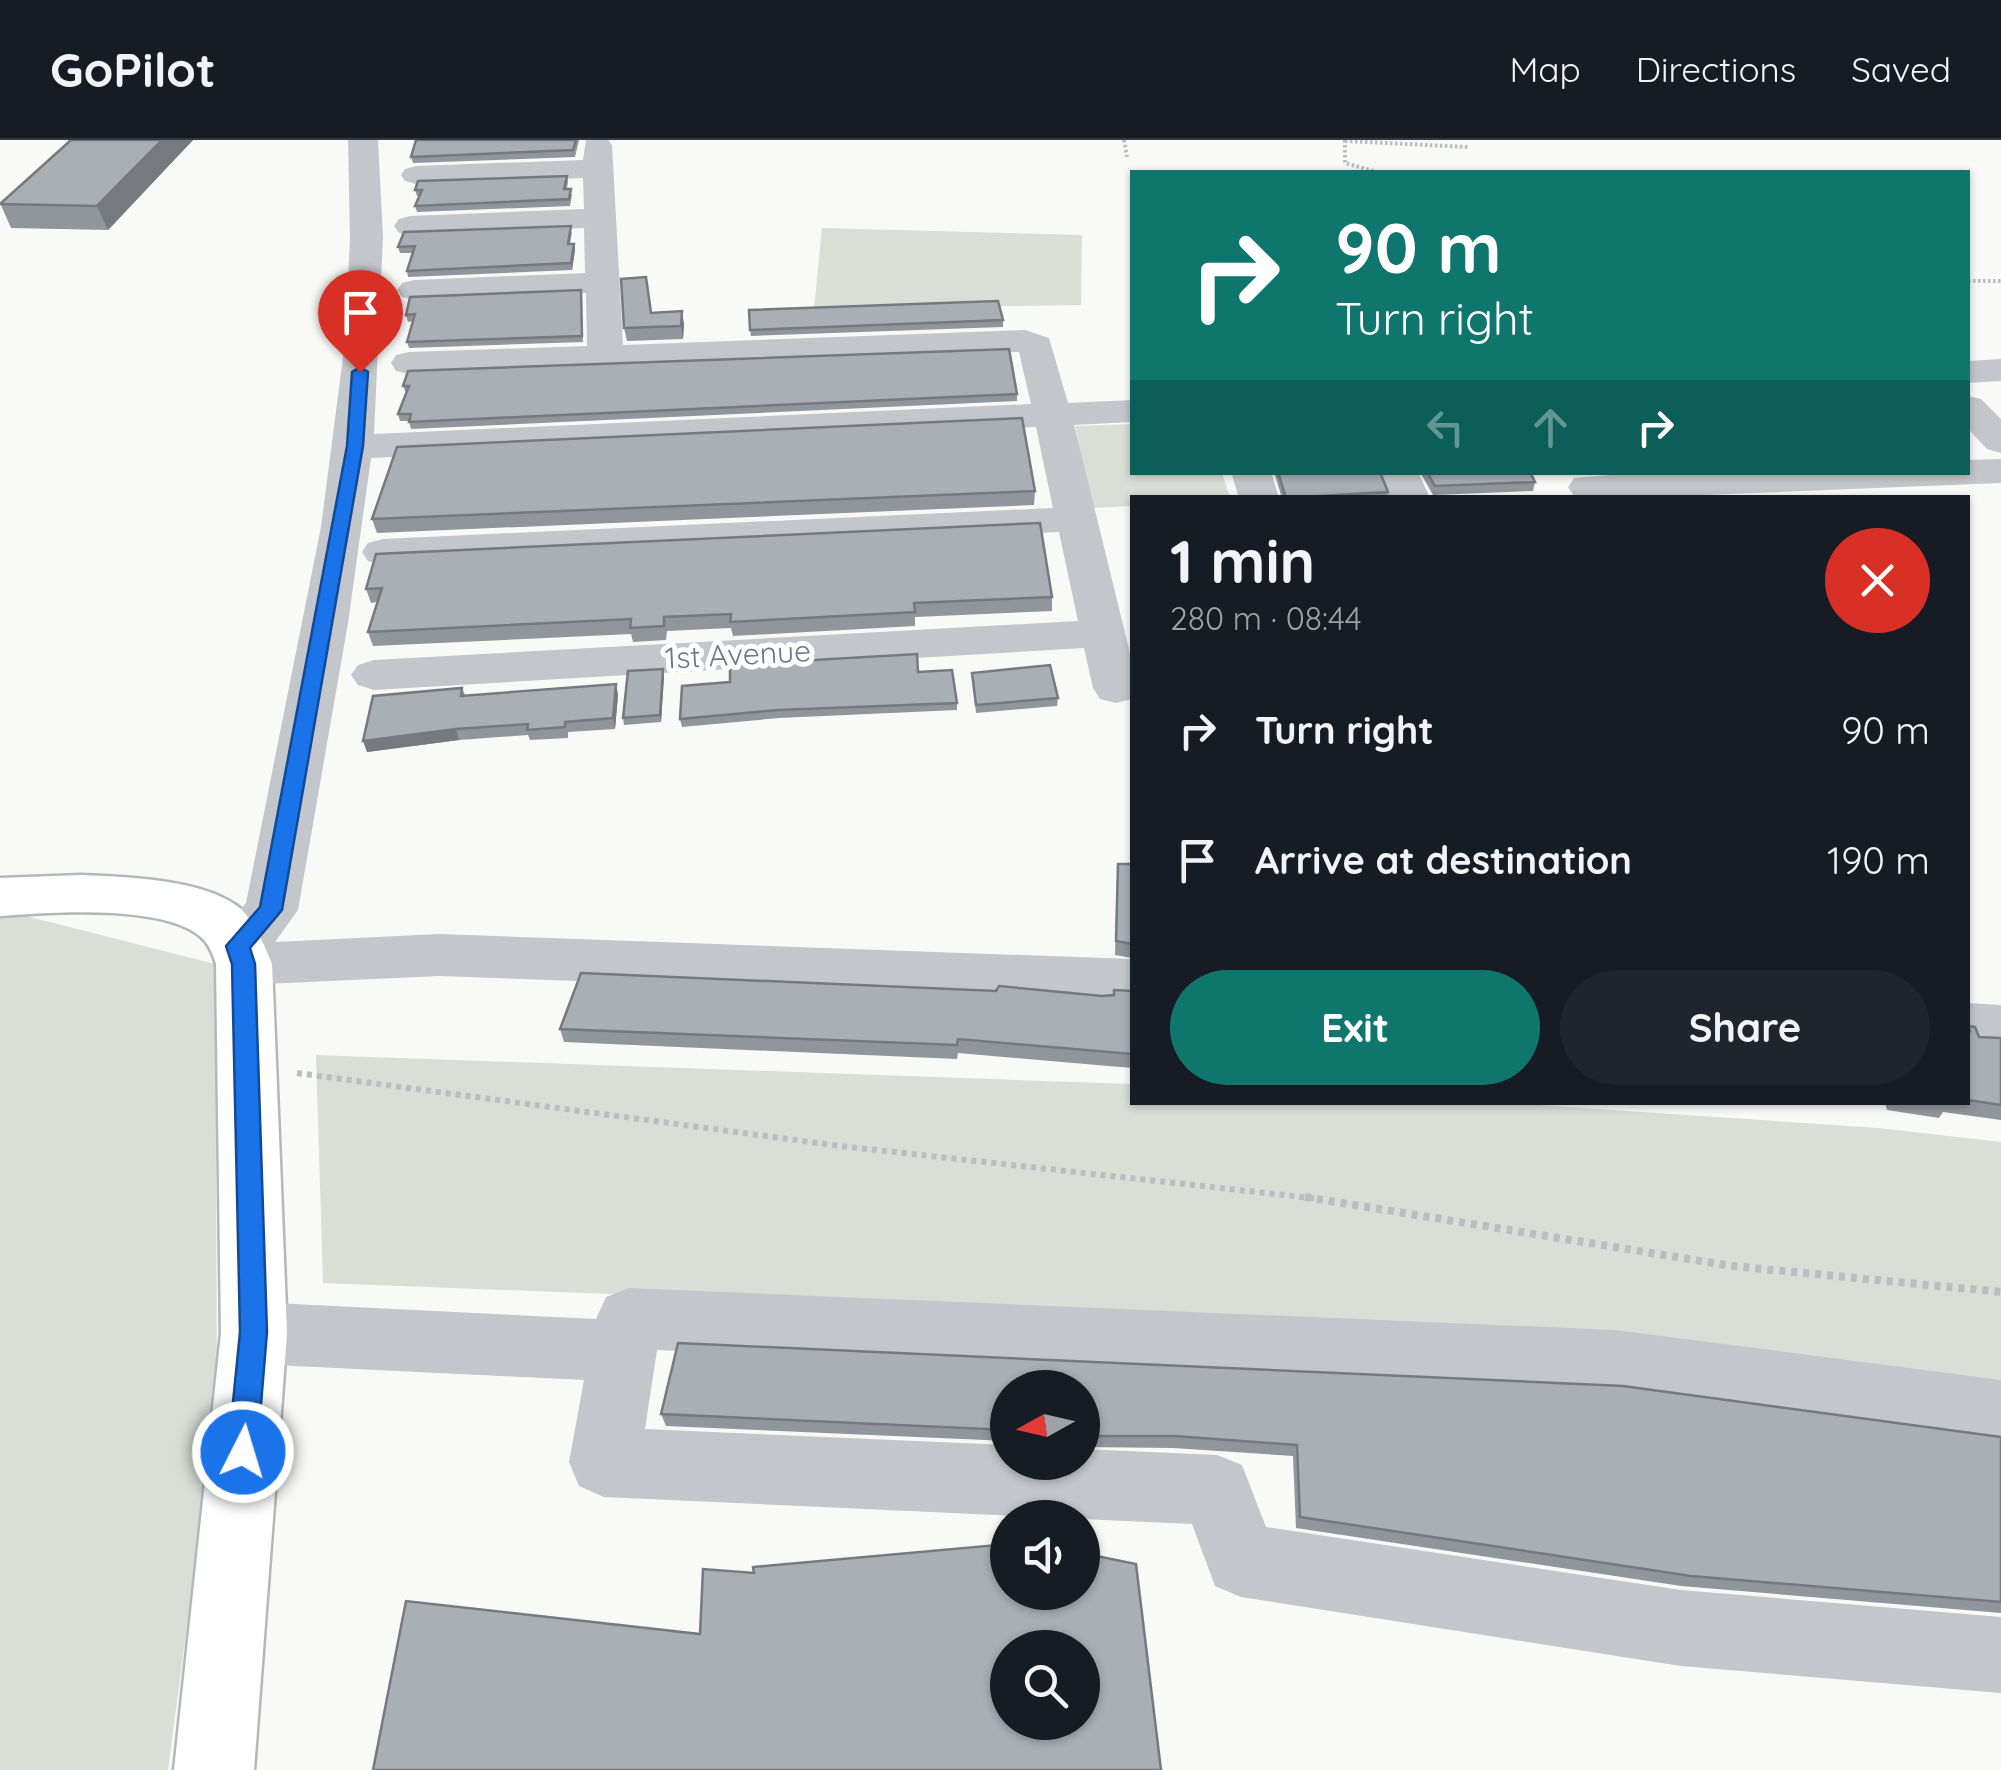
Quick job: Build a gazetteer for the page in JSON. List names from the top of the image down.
{
  "streets": {
    "street": ["1st Avenue"]
  },
  "north": "left",
  "page": {
    "header": "GoPilot",
    "nav": ["Map", "Directions", "Saved"],
    "turn": ["90 m", "Turn right"],
    "heading": ["1 min", "280 m · 08:44"],
    "list": [
      {
        "name": "Turn right",
        "value": "90 m"
      },
      {
        "name": "Arrive at destination",
        "value": "190 m"
      }
    ],
    "buttons": ["Exit", "Share"]
  }
}
